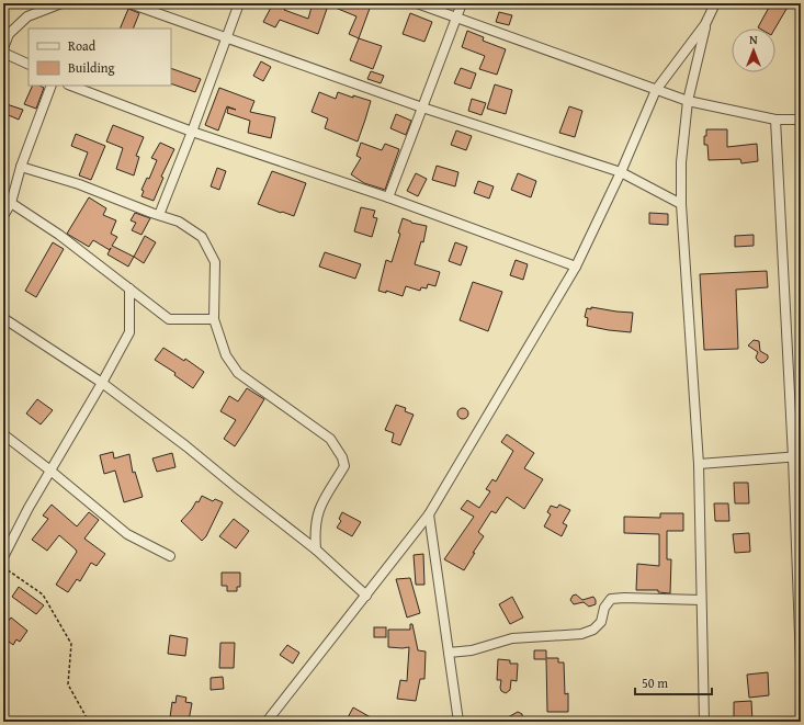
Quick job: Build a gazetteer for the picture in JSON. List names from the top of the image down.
{
  "legend": ["Road", "Building"],
  "scale_bar": "50 m",
  "north": "top"
}
